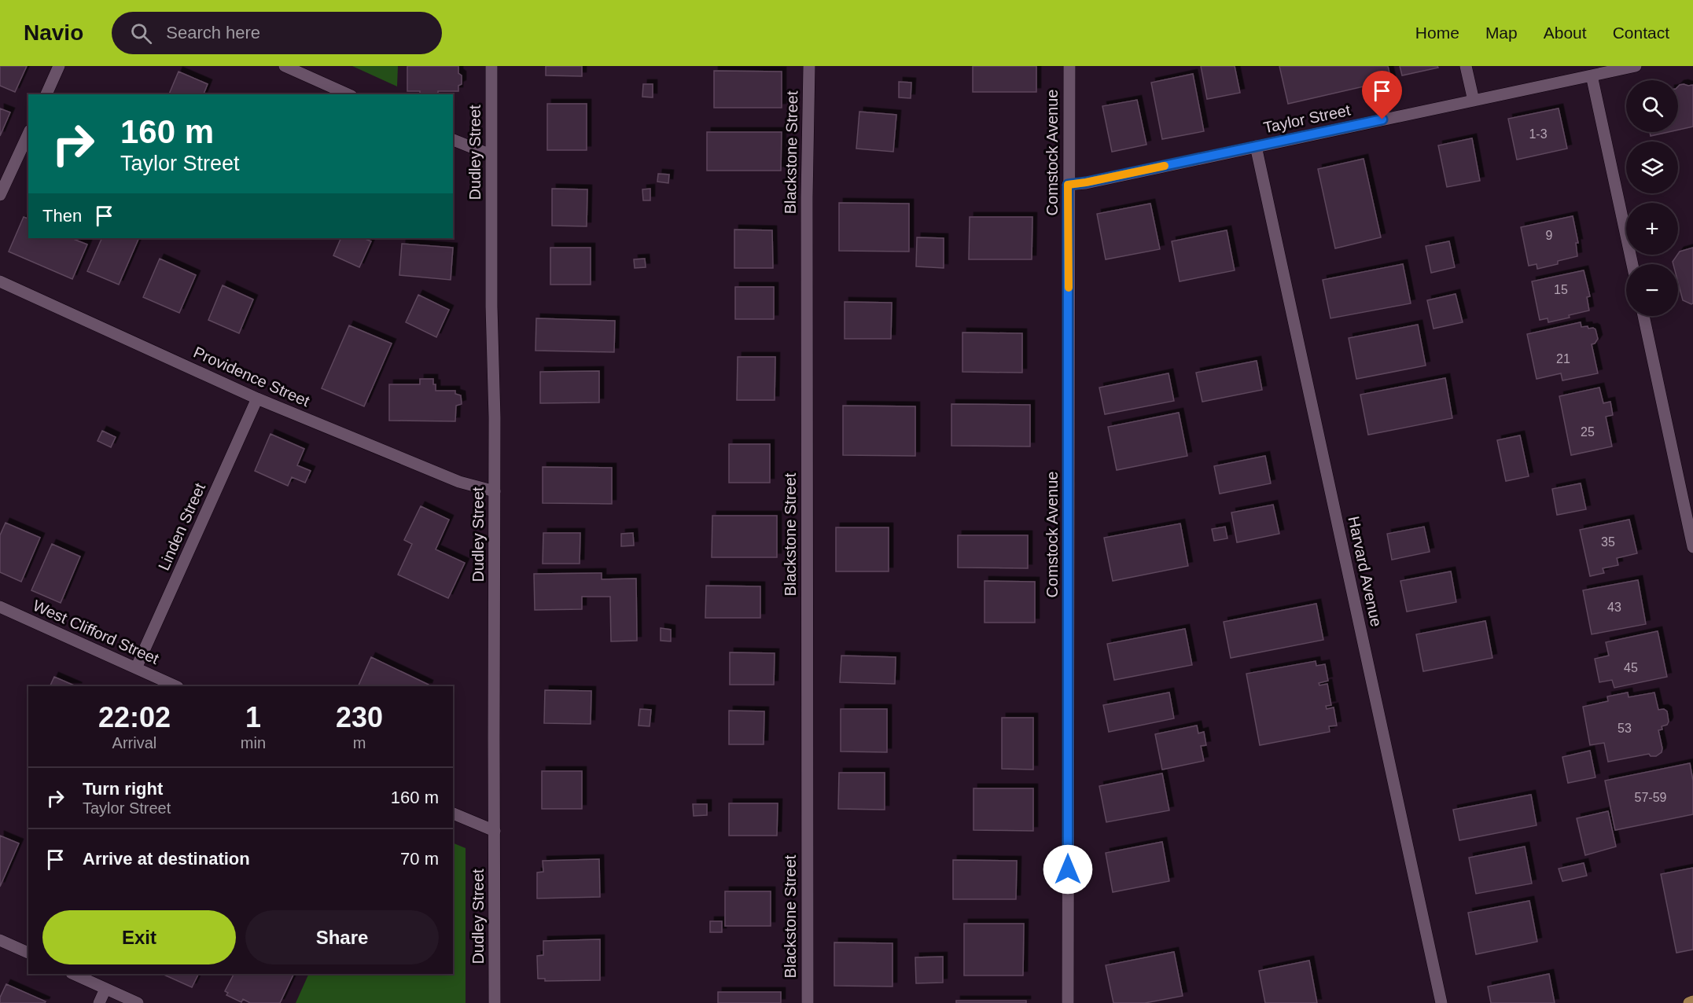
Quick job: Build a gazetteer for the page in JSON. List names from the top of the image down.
{
  "streets": {
    "street": [
      "Taylor Street",
      "Dudley Street",
      "Blackstone Street",
      "Comstock Avenue",
      "Providence Street",
      "Linden Street",
      "Harvard Avenue",
      "West Clifford Street"
    ]
  },
  "crossings": [
    ["Taylor Street", "Comstock Avenue"],
    ["Taylor Street", "Harvard Avenue"],
    ["Dudley Street", "Providence Street"],
    ["Providence Street", "Linden Street"],
    ["Linden Street", "West Clifford Street"]
  ],
  "house_numbers": [
    "1-3",
    "9",
    "15",
    "21",
    "25",
    "35",
    "43",
    "45",
    "53",
    "57-59"
  ],
  "page": {
    "header": "Navio",
    "search": "Search here",
    "nav": [
      "Home",
      "Map",
      "About",
      "Contact"
    ],
    "map_buttons": ["+", "−"],
    "turn": ["160 m", "Taylor Street"],
    "then": "Then",
    "eta": [
      "22:02",
      "Arrival",
      "1",
      "min",
      "230",
      "m"
    ],
    "list": [
      {
        "name": "Turn right",
        "note": "Taylor Street",
        "value": "160 m"
      },
      {
        "name": "Arrive at destination",
        "value": "70 m"
      }
    ],
    "buttons": ["Exit", "Share"]
  }
}
